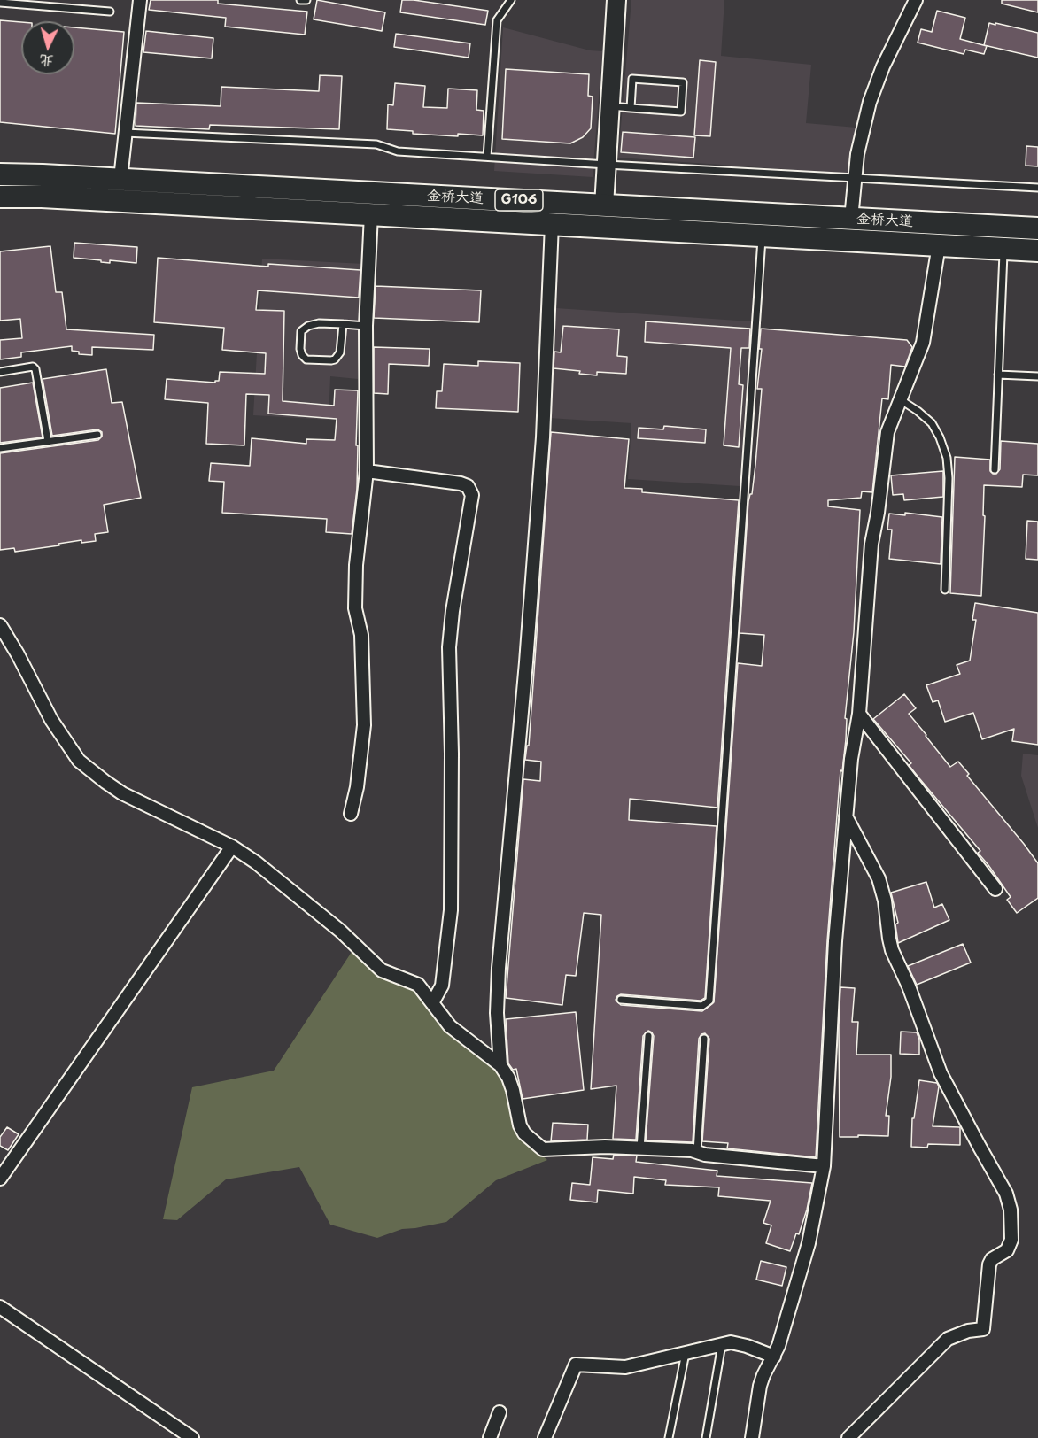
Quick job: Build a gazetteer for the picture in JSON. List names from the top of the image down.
{
  "streets": {
    "highway": ["金桥大道", "G106"]
  },
  "north": "bottom"
}
